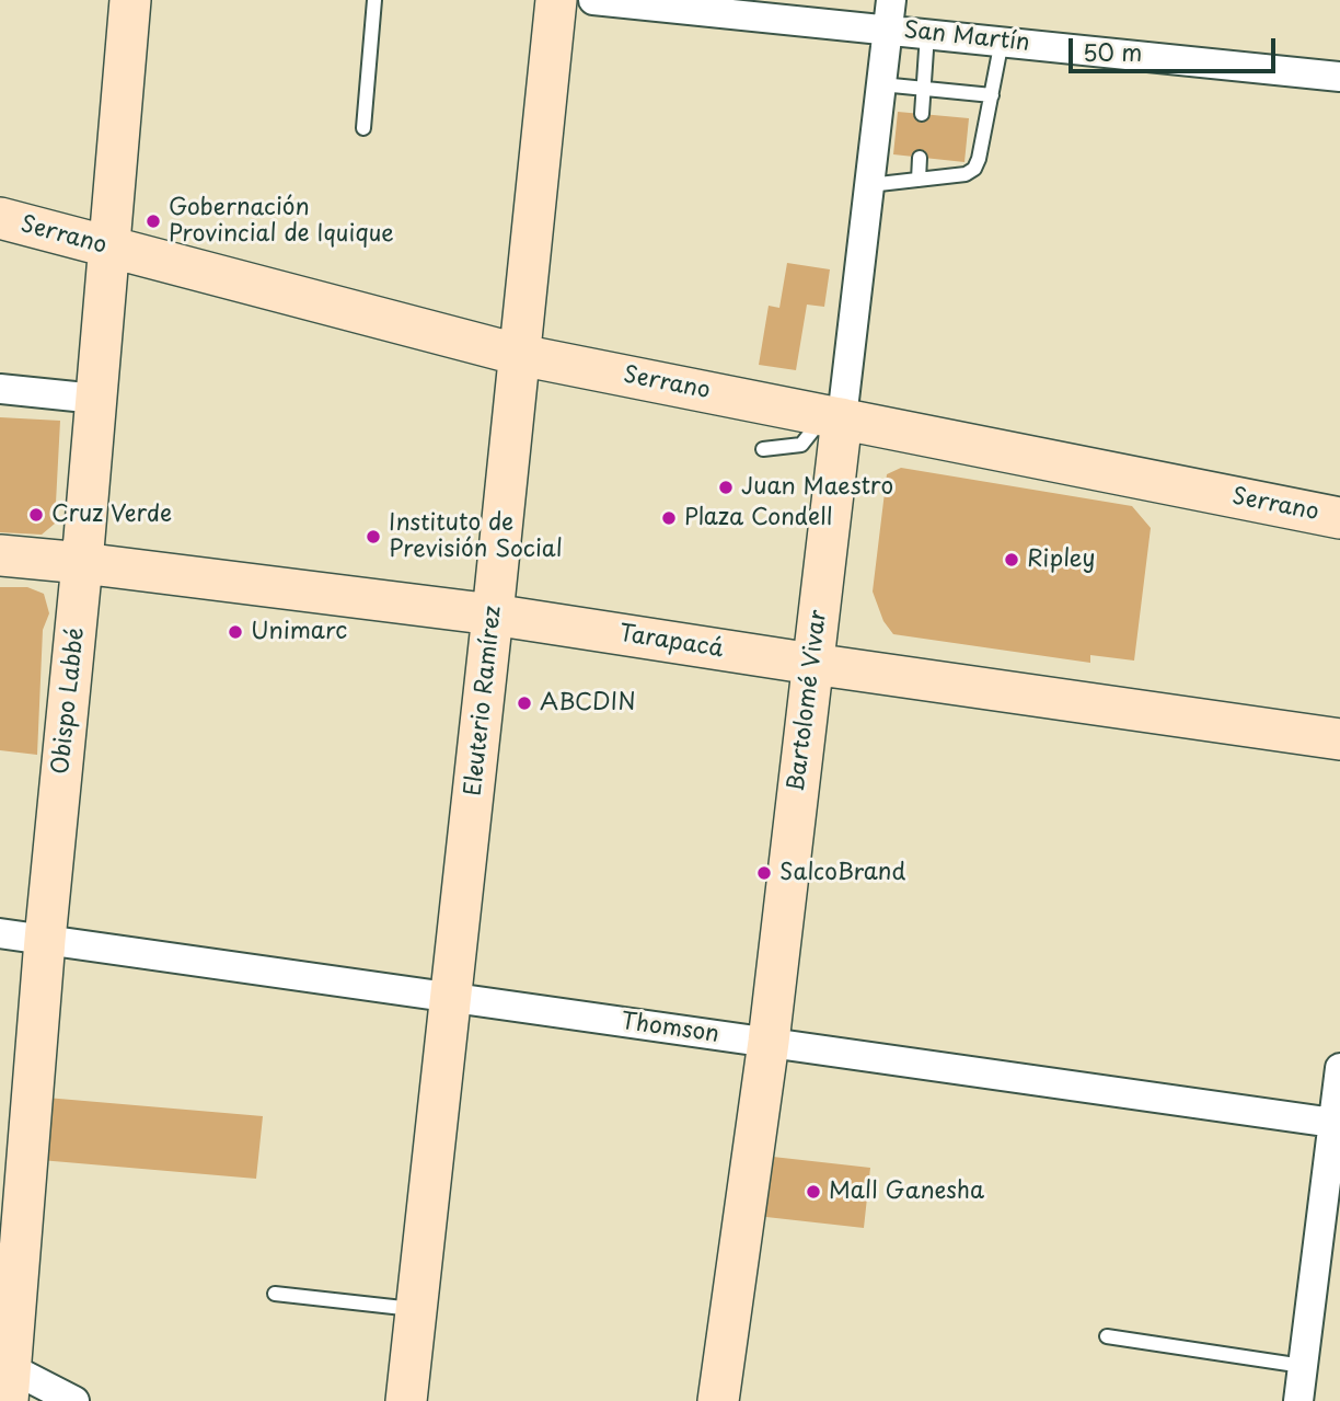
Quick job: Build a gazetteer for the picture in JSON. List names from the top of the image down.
{
  "streets": {
    "street": [
      "San Martín",
      "Serrano",
      "Tarapacá",
      "Obispo Labbé",
      "Eleuterio Ramírez",
      "Bartolomé Vivar",
      "Thomson"
    ]
  },
  "crossings": [
    ["San Martín", "Bartolomé Vivar"],
    ["Serrano", "Obispo Labbé"],
    ["Serrano", "Eleuterio Ramírez"],
    ["Serrano", "Bartolomé Vivar"],
    ["Tarapacá", "Obispo Labbé"],
    ["Tarapacá", "Eleuterio Ramírez"],
    ["Tarapacá", "Bartolomé Vivar"],
    ["Obispo Labbé", "Thomson"],
    ["Eleuterio Ramírez", "Thomson"],
    ["Bartolomé Vivar", "Thomson"]
  ],
  "places": [
    "Gobernación Provincial de Iquique",
    "Juan Maestro",
    "Cruz Verde",
    "Plaza Condell",
    "Instituto de Previsión Social",
    "Ripley",
    "Unimarc",
    "ABCDIN",
    "SalcoBrand",
    "Mall Ganesha"
  ],
  "scale_bar": "50 m"
}
